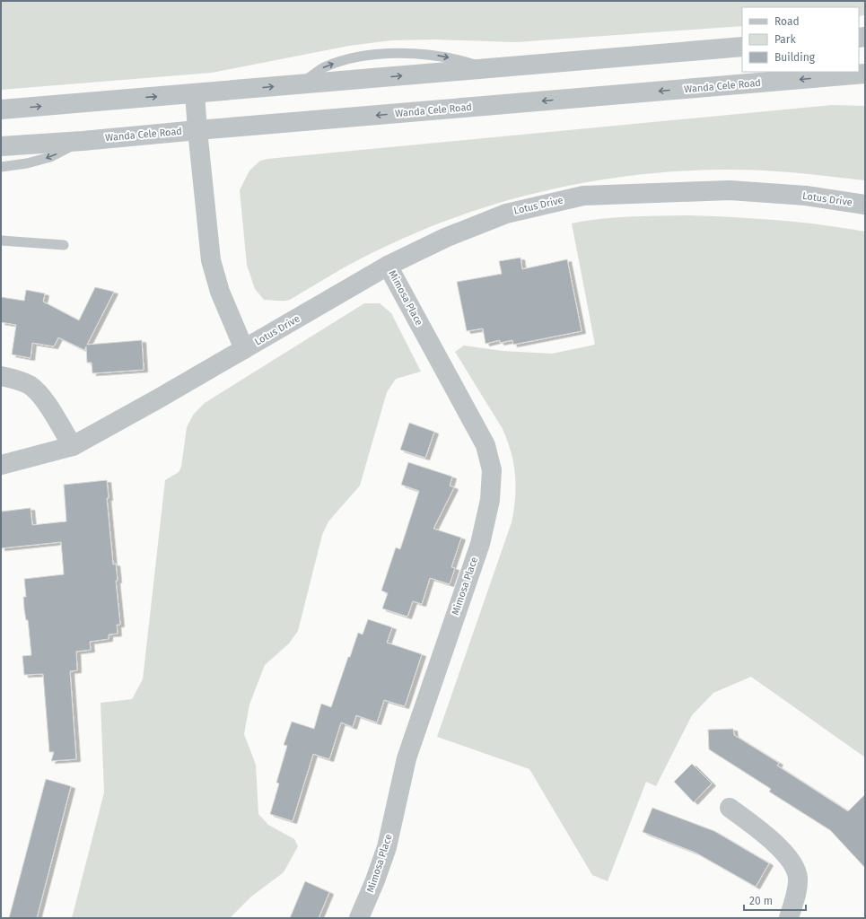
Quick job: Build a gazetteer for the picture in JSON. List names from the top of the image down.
{
  "streets": {
    "street": ["Wanda Cele Road", "Lotus Drive", "Mimosa Place"]
  },
  "crossings": [
    ["Wanda Cele Road", "Lotus Drive"],
    ["Lotus Drive", "Mimosa Place"]
  ],
  "legend": ["Road", "Park", "Building"],
  "scale_bar": "20 m"
}
